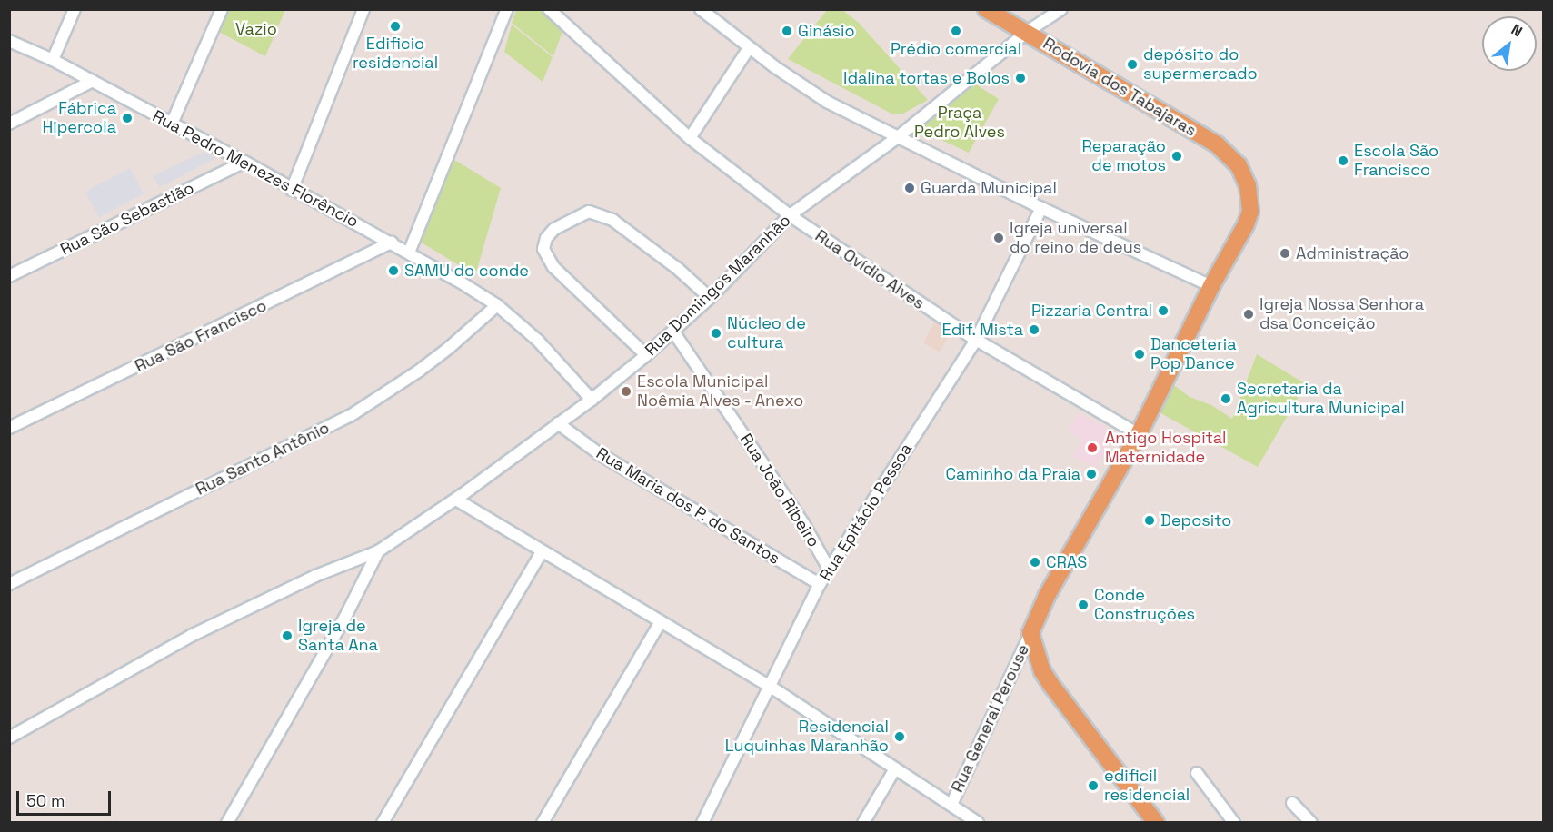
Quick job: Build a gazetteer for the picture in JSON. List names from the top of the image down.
{
  "streets": {
    "main road": ["Rodovia dos Tabajaras"],
    "street": [
      "Rua Pedro Menezes Florêncio",
      "Rua São Sebastião",
      "Rua Ovídio Alves",
      "Rua Domingos Maranhão",
      "Rua São Francisco",
      "Rua Santo Antônio",
      "Rua João Ribeiro",
      "Rua Maria dos P. do Santos",
      "Rua Epitácio Pessoa",
      "Rua General Perouse"
    ]
  },
  "crossings": [
    ["Rodovia dos Tabajaras", "Rua Domingos Maranhão"],
    ["Rua Pedro Menezes Florêncio", "Rua São Sebastião"],
    ["Rua Pedro Menezes Florêncio", "Rua Domingos Maranhão"],
    ["Rua Pedro Menezes Florêncio", "Rua São Francisco"],
    ["Rua Pedro Menezes Florêncio", "Rua Santo Antônio"],
    ["Rua Ovídio Alves", "Rua Domingos Maranhão"],
    ["Rua Ovídio Alves", "Rua Epitácio Pessoa"],
    ["Rua Domingos Maranhão", "Rua João Ribeiro"],
    ["Rua Domingos Maranhão", "Rua Maria dos P. do Santos"],
    ["Rua João Ribeiro", "Rua Epitácio Pessoa"],
    ["Rua Maria dos P. do Santos", "Rua Epitácio Pessoa"]
  ],
  "parks": ["Vazio", "Praça Pedro Alves"],
  "places": [
    "Edificio residencial",
    "Ginásio",
    "Prédio comercial",
    "depósito do supermercado",
    "Idalina tortas e Bolos",
    "Fábrica Hipercola",
    "Reparação de motos",
    "Escola São Francisco",
    "Guarda Municipal",
    "Igreja universal do reino de deus",
    "Administração",
    "SAMU do conde",
    "Pizzaria Central",
    "Igreja Nossa Senhora dsa Conceição",
    "Edif. Mista",
    "Núcleo de cultura",
    "Danceteria Pop Dance",
    "Escola Municipal Noêmia Alves - Anexo",
    "Secretaria da Agricultura Municipal",
    "Antigo Hospital Maternidade",
    "Caminho da Praia",
    "Deposito",
    "CRAS",
    "Conde Construções",
    "Igreja de Santa Ana",
    "Residencial Luquinhas Maranhão",
    "edificil residencial"
  ],
  "scale_bar": "50 m",
  "north": "top right"
}
